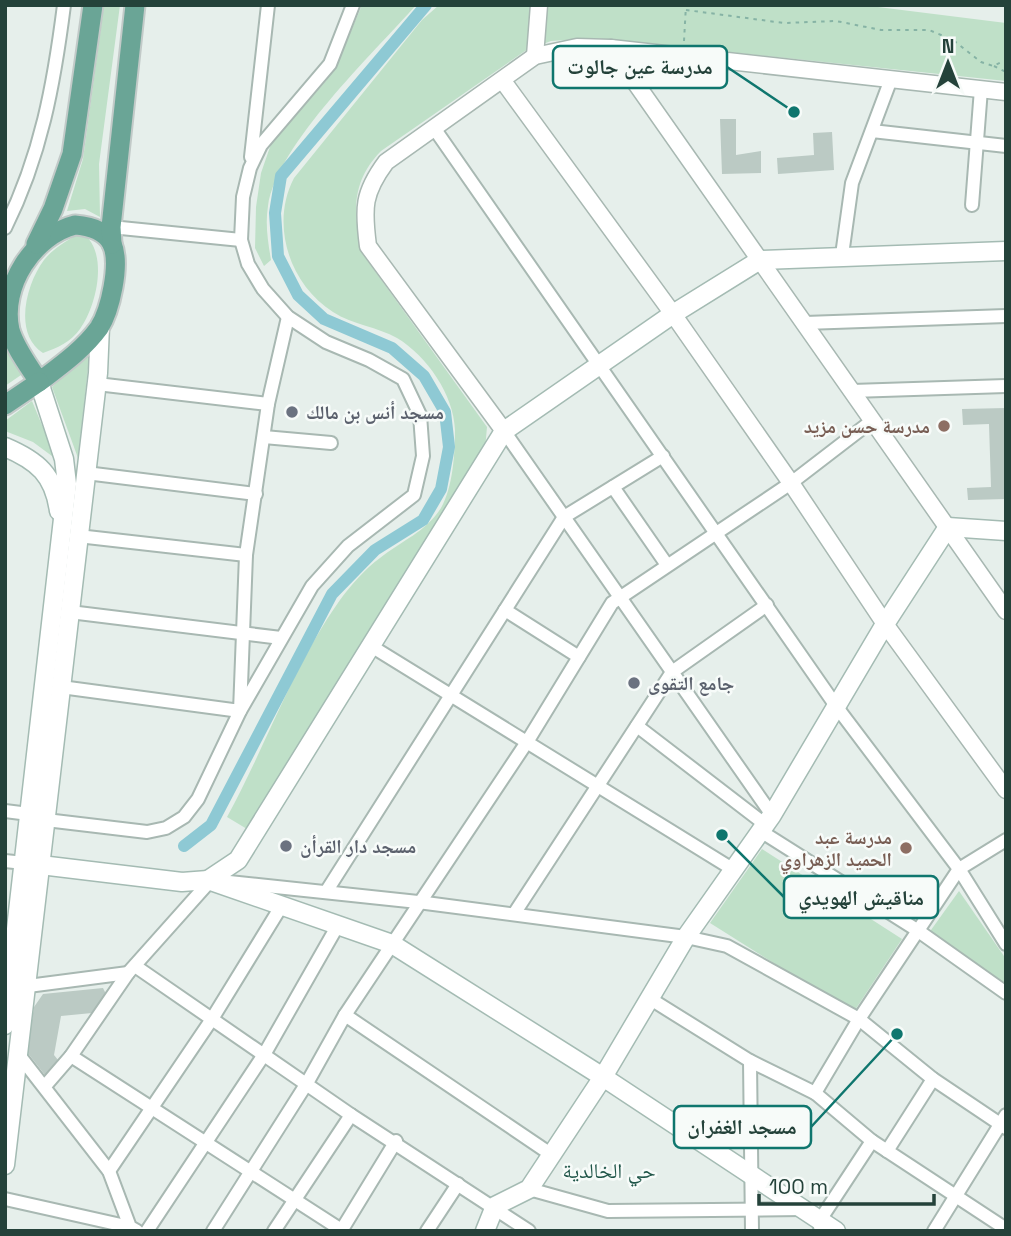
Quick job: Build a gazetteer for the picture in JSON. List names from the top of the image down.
{
  "districts": ["حي الخالدية"],
  "places": [
    "مدرسة عين جالوت",
    "مسجد أنس بن مالك",
    "مدرسة حسن مزيد",
    "جامع التقوى",
    "مناقيش الهويدي",
    "مسجد دار القرأن",
    "مدرسة عبد الحميد الزهراوي",
    "مسجد الغفران"
  ],
  "scale_bar": "100 m",
  "north": "top"
}
